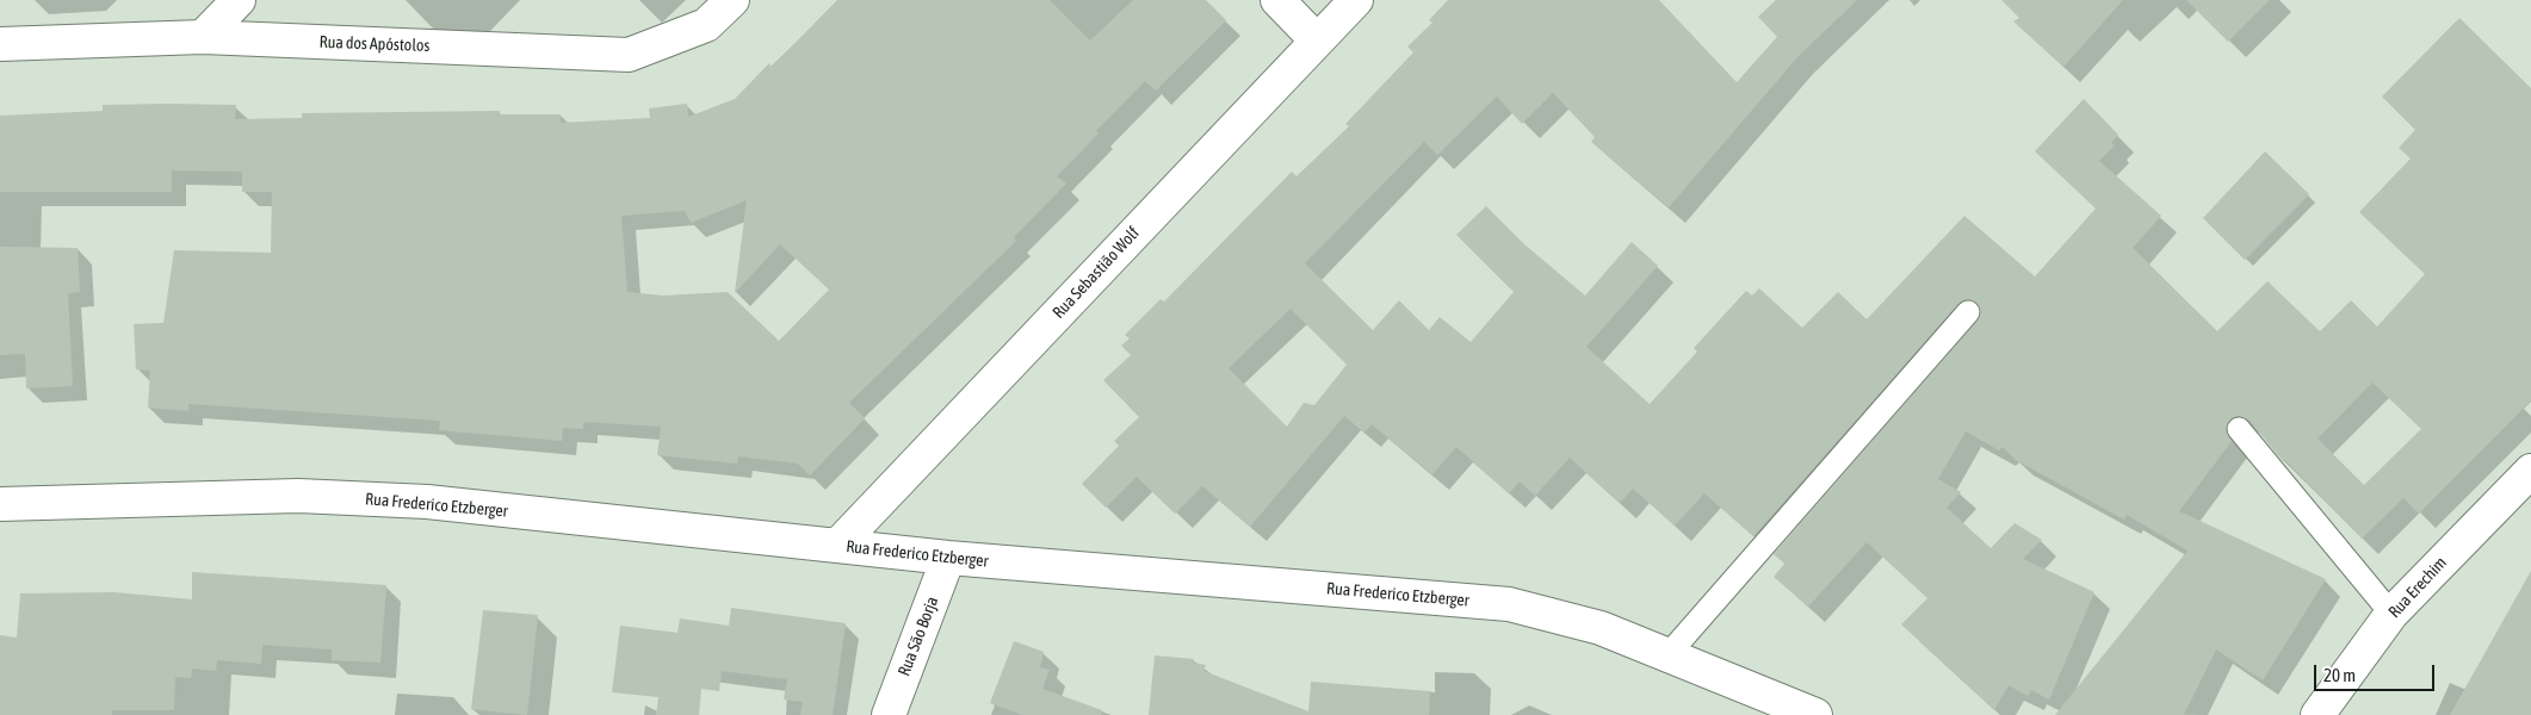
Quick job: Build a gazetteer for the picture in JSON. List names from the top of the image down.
{
  "streets": {
    "street": [
      "Rua dos Apóstolos",
      "Rua Sebastião Wolf",
      "Rua Frederico Etzberger",
      "Rua Erechim",
      "Rua São Borja"
    ]
  },
  "crossings": [
    ["Rua Sebastião Wolf", "Rua Frederico Etzberger"],
    ["Rua Frederico Etzberger", "Rua São Borja"]
  ],
  "scale_bar": "20 m"
}
